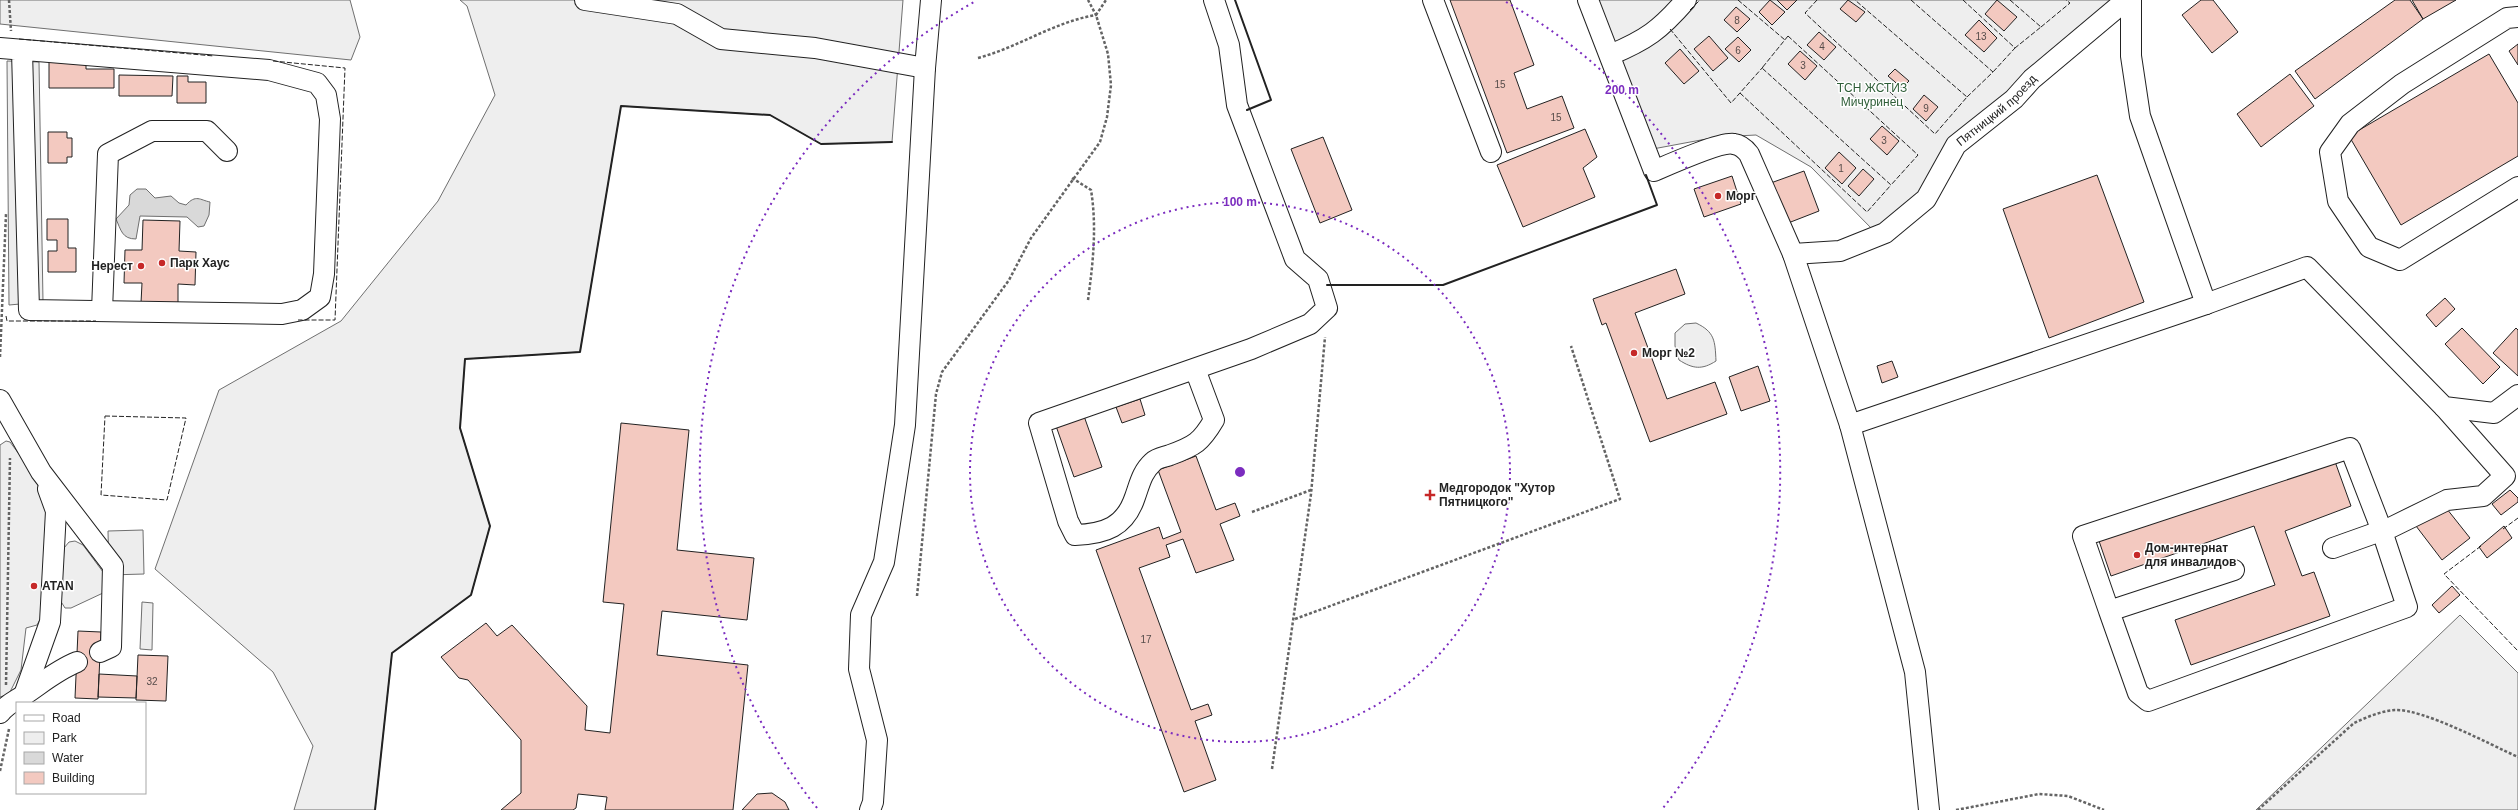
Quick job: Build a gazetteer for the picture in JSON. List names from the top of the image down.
{
  "streets": {
    "street": ["Пятницкий проезд"]
  },
  "parks": ["ТСН ЖСТИЗ Мичуринец"],
  "places": {
    "other": [
      "Морг",
      "Парк Хаус",
      "Нерест",
      "Морг №2",
      "Дом-интернат для инвалидов",
      "ATAN"
    ],
    "health": ["Медгородок \"Хутор Пятницкого\""]
  },
  "house_numbers": [
    "8",
    "13",
    "4",
    "6",
    "3",
    "15",
    "9",
    "15",
    "3",
    "1",
    "17",
    "32"
  ],
  "legend": [
    "Road",
    "Park",
    "Water",
    "Building"
  ],
  "rings": ["200 m", "100 m"]
}
